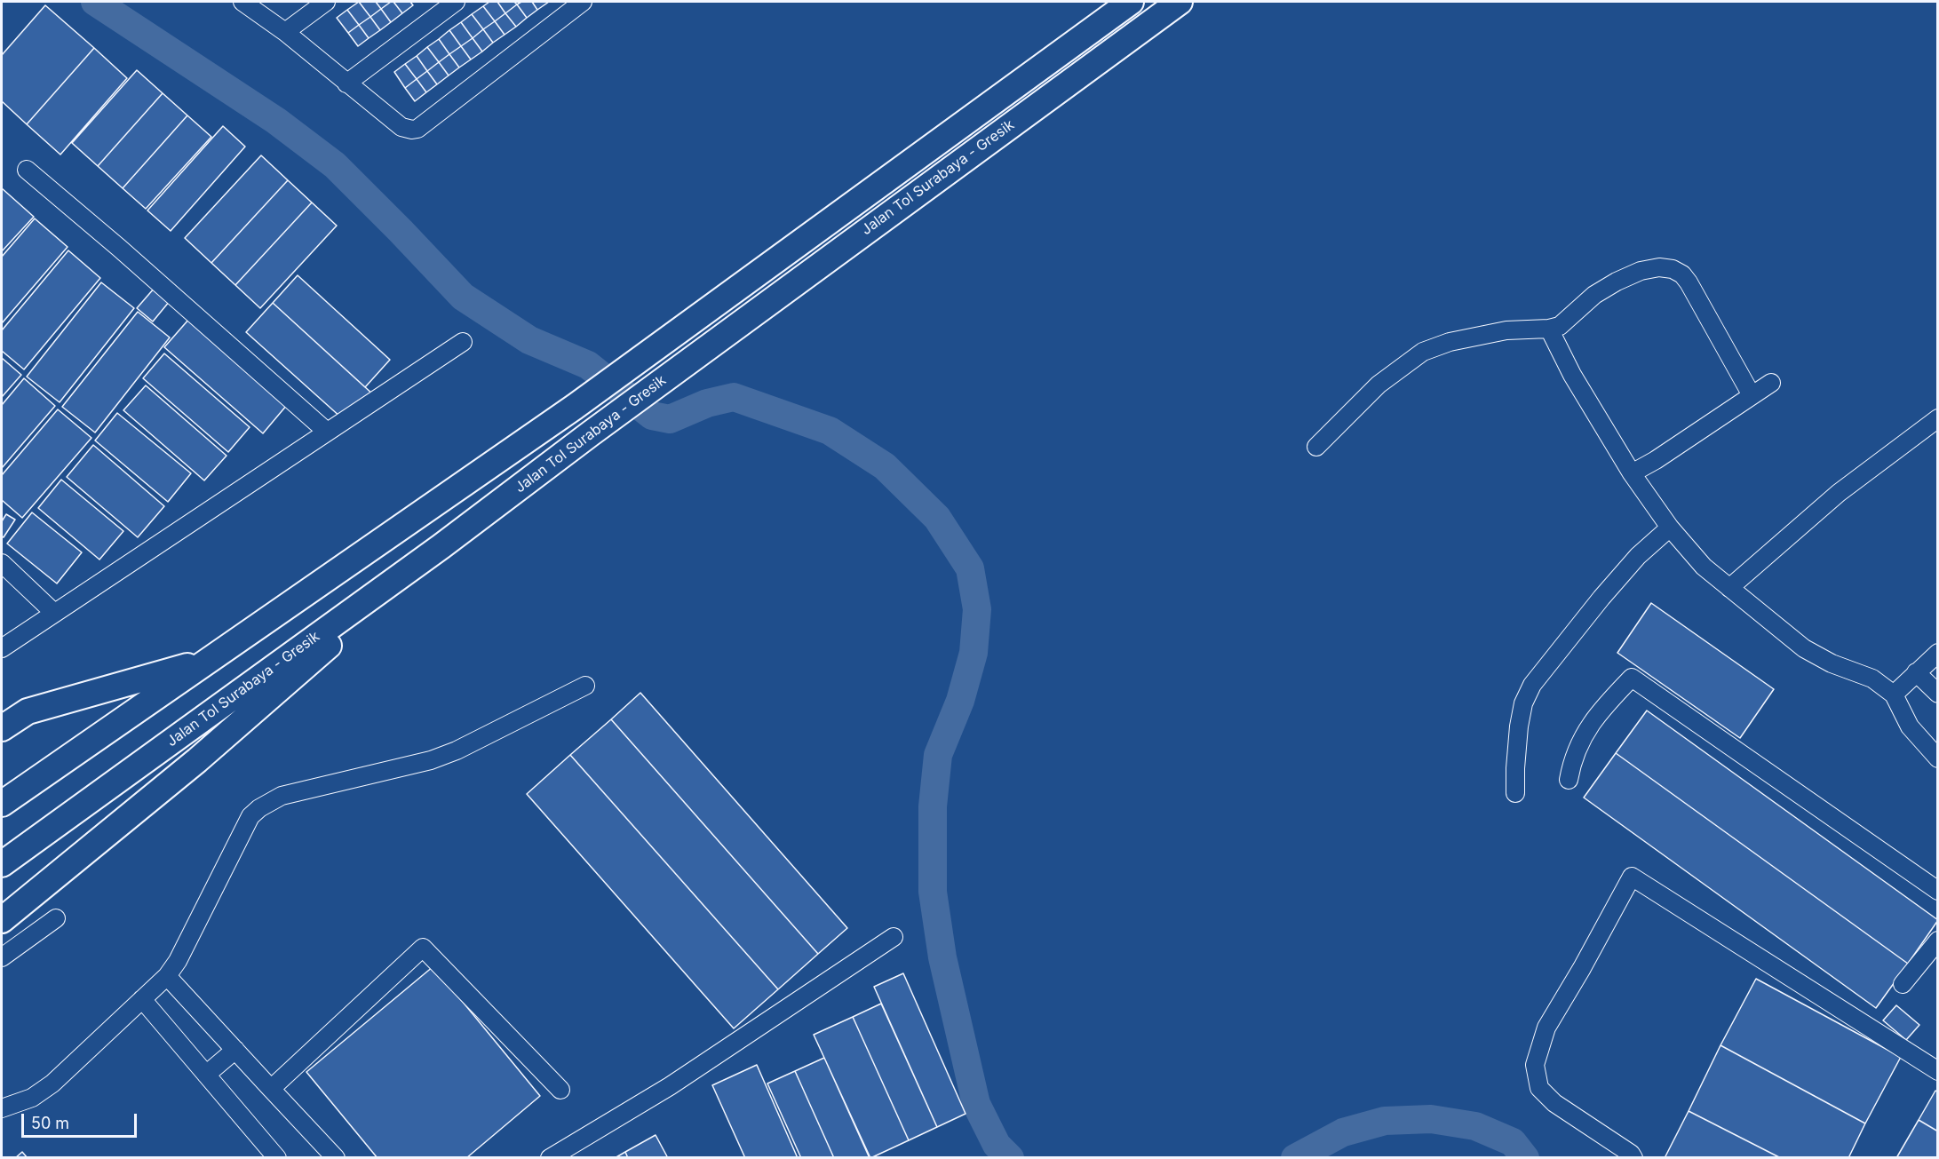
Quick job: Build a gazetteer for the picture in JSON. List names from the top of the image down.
{
  "streets": {
    "highway": ["Jalan Tol Surabaya - Gresik"]
  },
  "scale_bar": "50 m"
}
